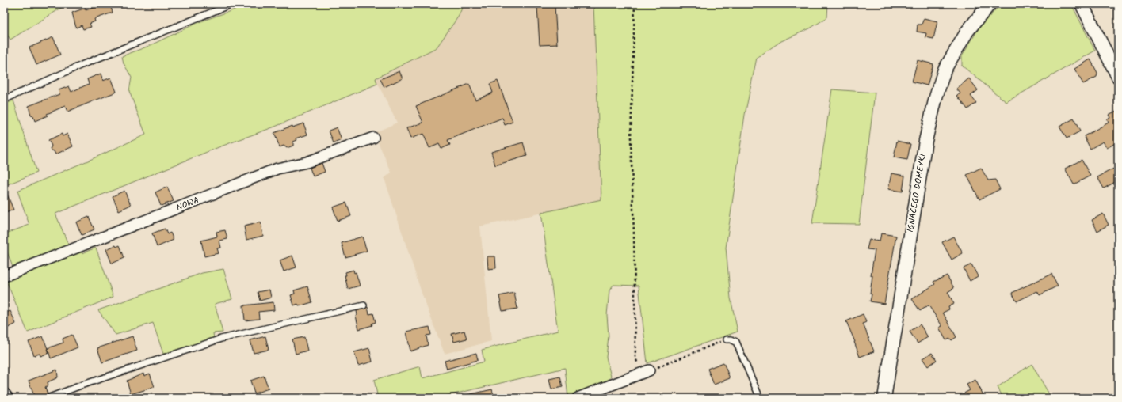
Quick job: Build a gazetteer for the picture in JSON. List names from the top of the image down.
{
  "streets": {
    "street": ["IGNACEGO DOMEYKI", "NOWA"]
  }
}
